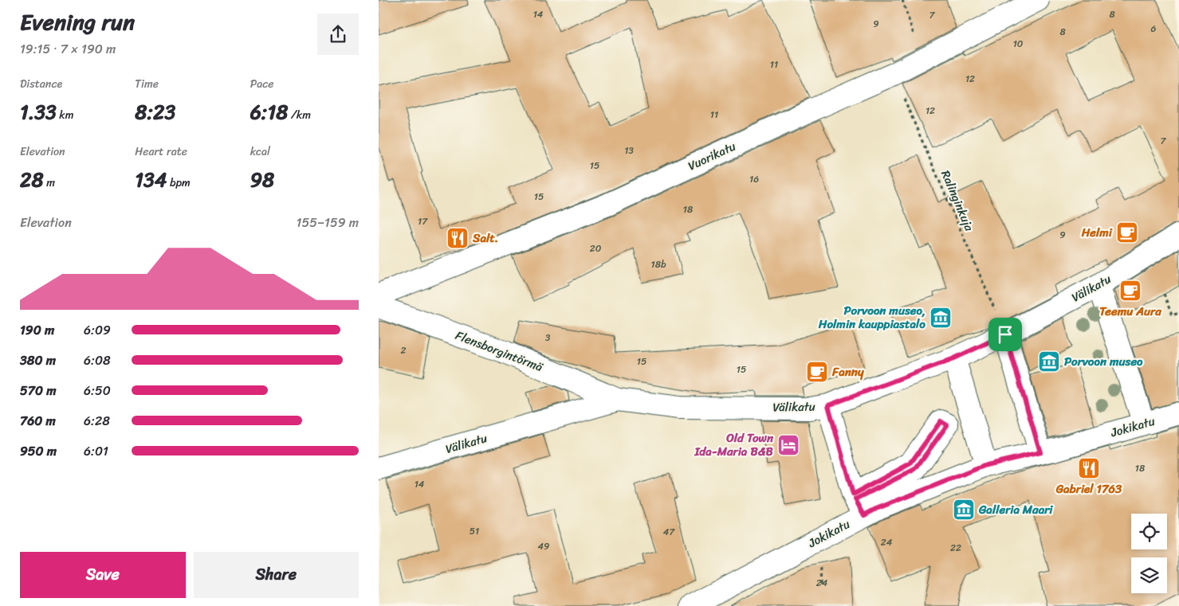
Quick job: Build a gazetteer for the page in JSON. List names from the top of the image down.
{
  "streets": {
    "street": [
      "Vuorikatu",
      "Välikatu",
      "Flensborgintörmä",
      "Jokikatu"
    ],
    "path": ["Ralinginkuja"]
  },
  "crossings": [
    ["Vuorikatu", "Ralinginkuja"],
    ["Ralinginkuja", "Välikatu"],
    ["Välikatu", "Flensborgintörmä"]
  ],
  "places": {
    "cafe": ["Helmi", "Teemu Aura", "Fanny"],
    "restaurant": ["Salt.", "Gabriel 1763"],
    "museum": ["Porvoon museo, Holmin kauppiastalo", "Porvoon museo", "Galleria Maari"],
    "hotel": ["Old Town Ida-Maria B&B"]
  },
  "house_numbers": [
    "14",
    "8",
    "7",
    "9",
    "6",
    "8",
    "10",
    "11",
    "12",
    "12",
    "11",
    "7",
    "13",
    "15",
    "16",
    "15",
    "18",
    "17",
    "9",
    "20",
    "18b",
    "3",
    "2",
    "15",
    "15",
    "18",
    "14",
    "51",
    "47",
    "24",
    "49",
    "22",
    "24"
  ],
  "page": {
    "heading": ["Evening run", "19:15 · 7 × 190 m"],
    "stats": [
      ["Distance", "1.33 km"],
      ["Time", "8:23"],
      ["Pace", "6:18 /km"],
      ["Elevation", "28 m"],
      ["Heart rate", "134 bpm"],
      ["kcal", "98"]
    ],
    "chart": ["Elevation", "155–159 m"],
    "list": [
      {
        "name": "190 m",
        "note": "6:09"
      },
      {
        "name": "380 m",
        "note": "6:08"
      },
      {
        "name": "570 m",
        "note": "6:50"
      },
      {
        "name": "760 m",
        "note": "6:28"
      },
      {
        "name": "950 m",
        "note": "6:01"
      }
    ],
    "buttons": ["Save", "Share"]
  }
}
